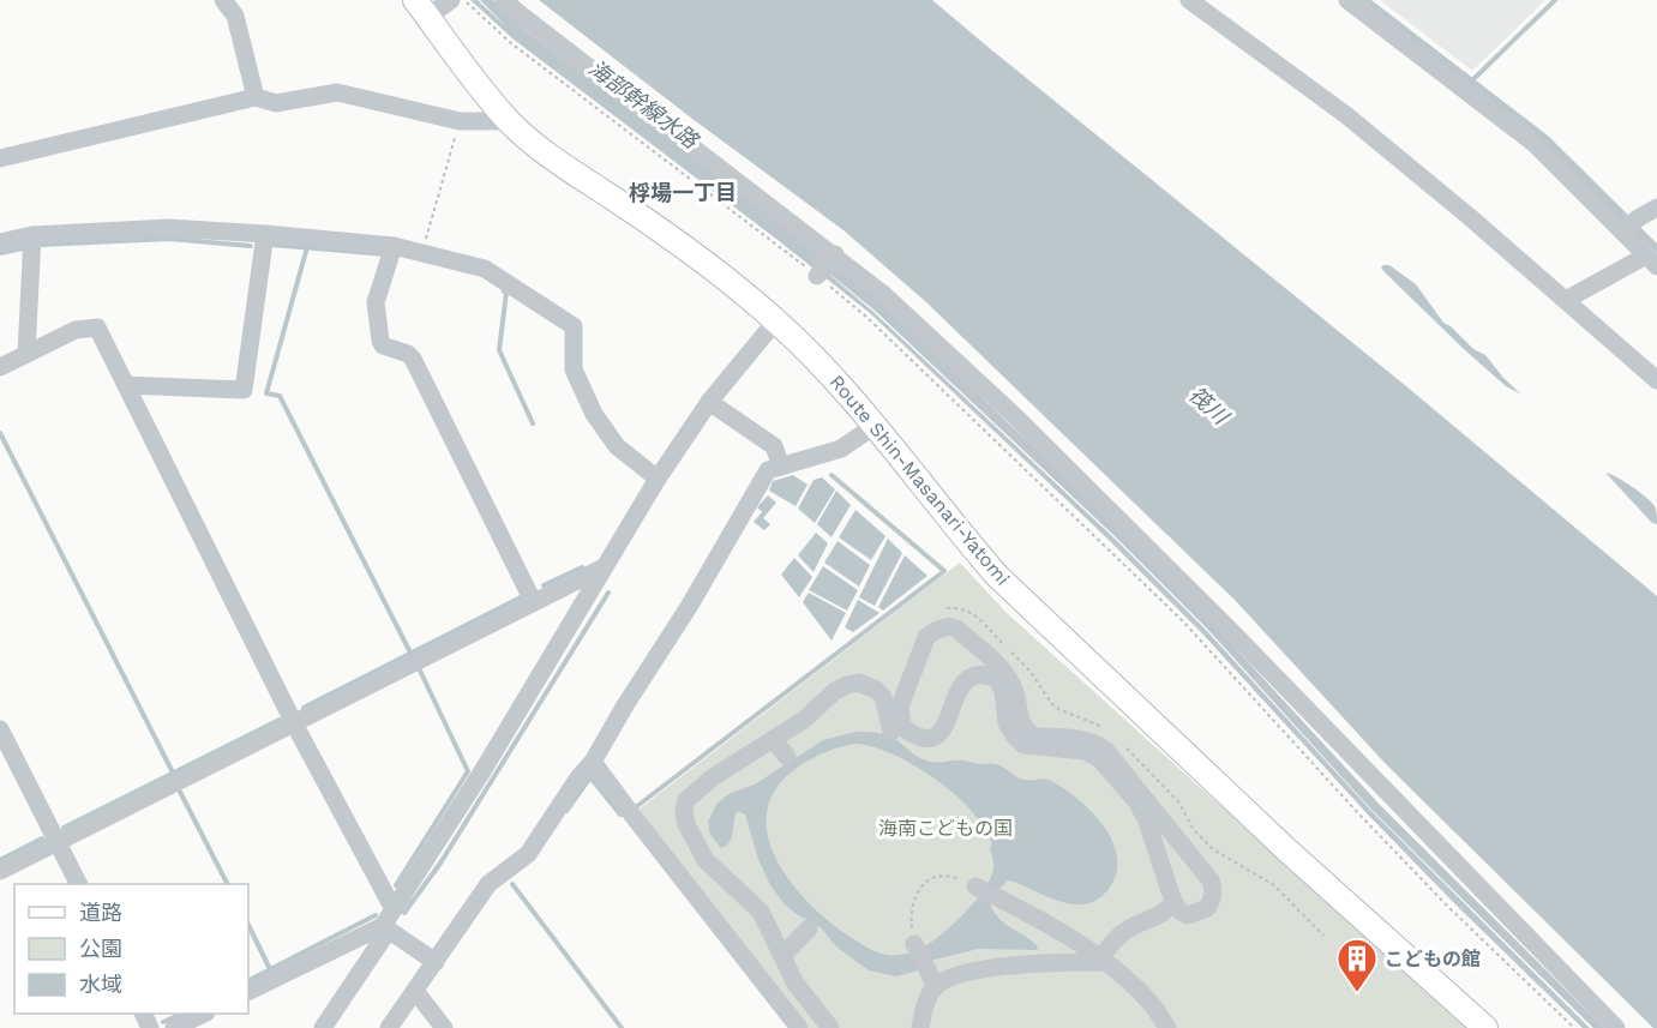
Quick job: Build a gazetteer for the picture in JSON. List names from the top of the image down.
{
  "streets": {
    "main road": ["Route Shin-Masanari-Yatomi"]
  },
  "districts": ["桴場一丁目"],
  "water": ["海部幹線水路", "筏川"],
  "parks": ["海南こどもの国"],
  "places": {
    "building": ["こどもの館"]
  },
  "legend": ["道路", "公園", "水域"]
}
